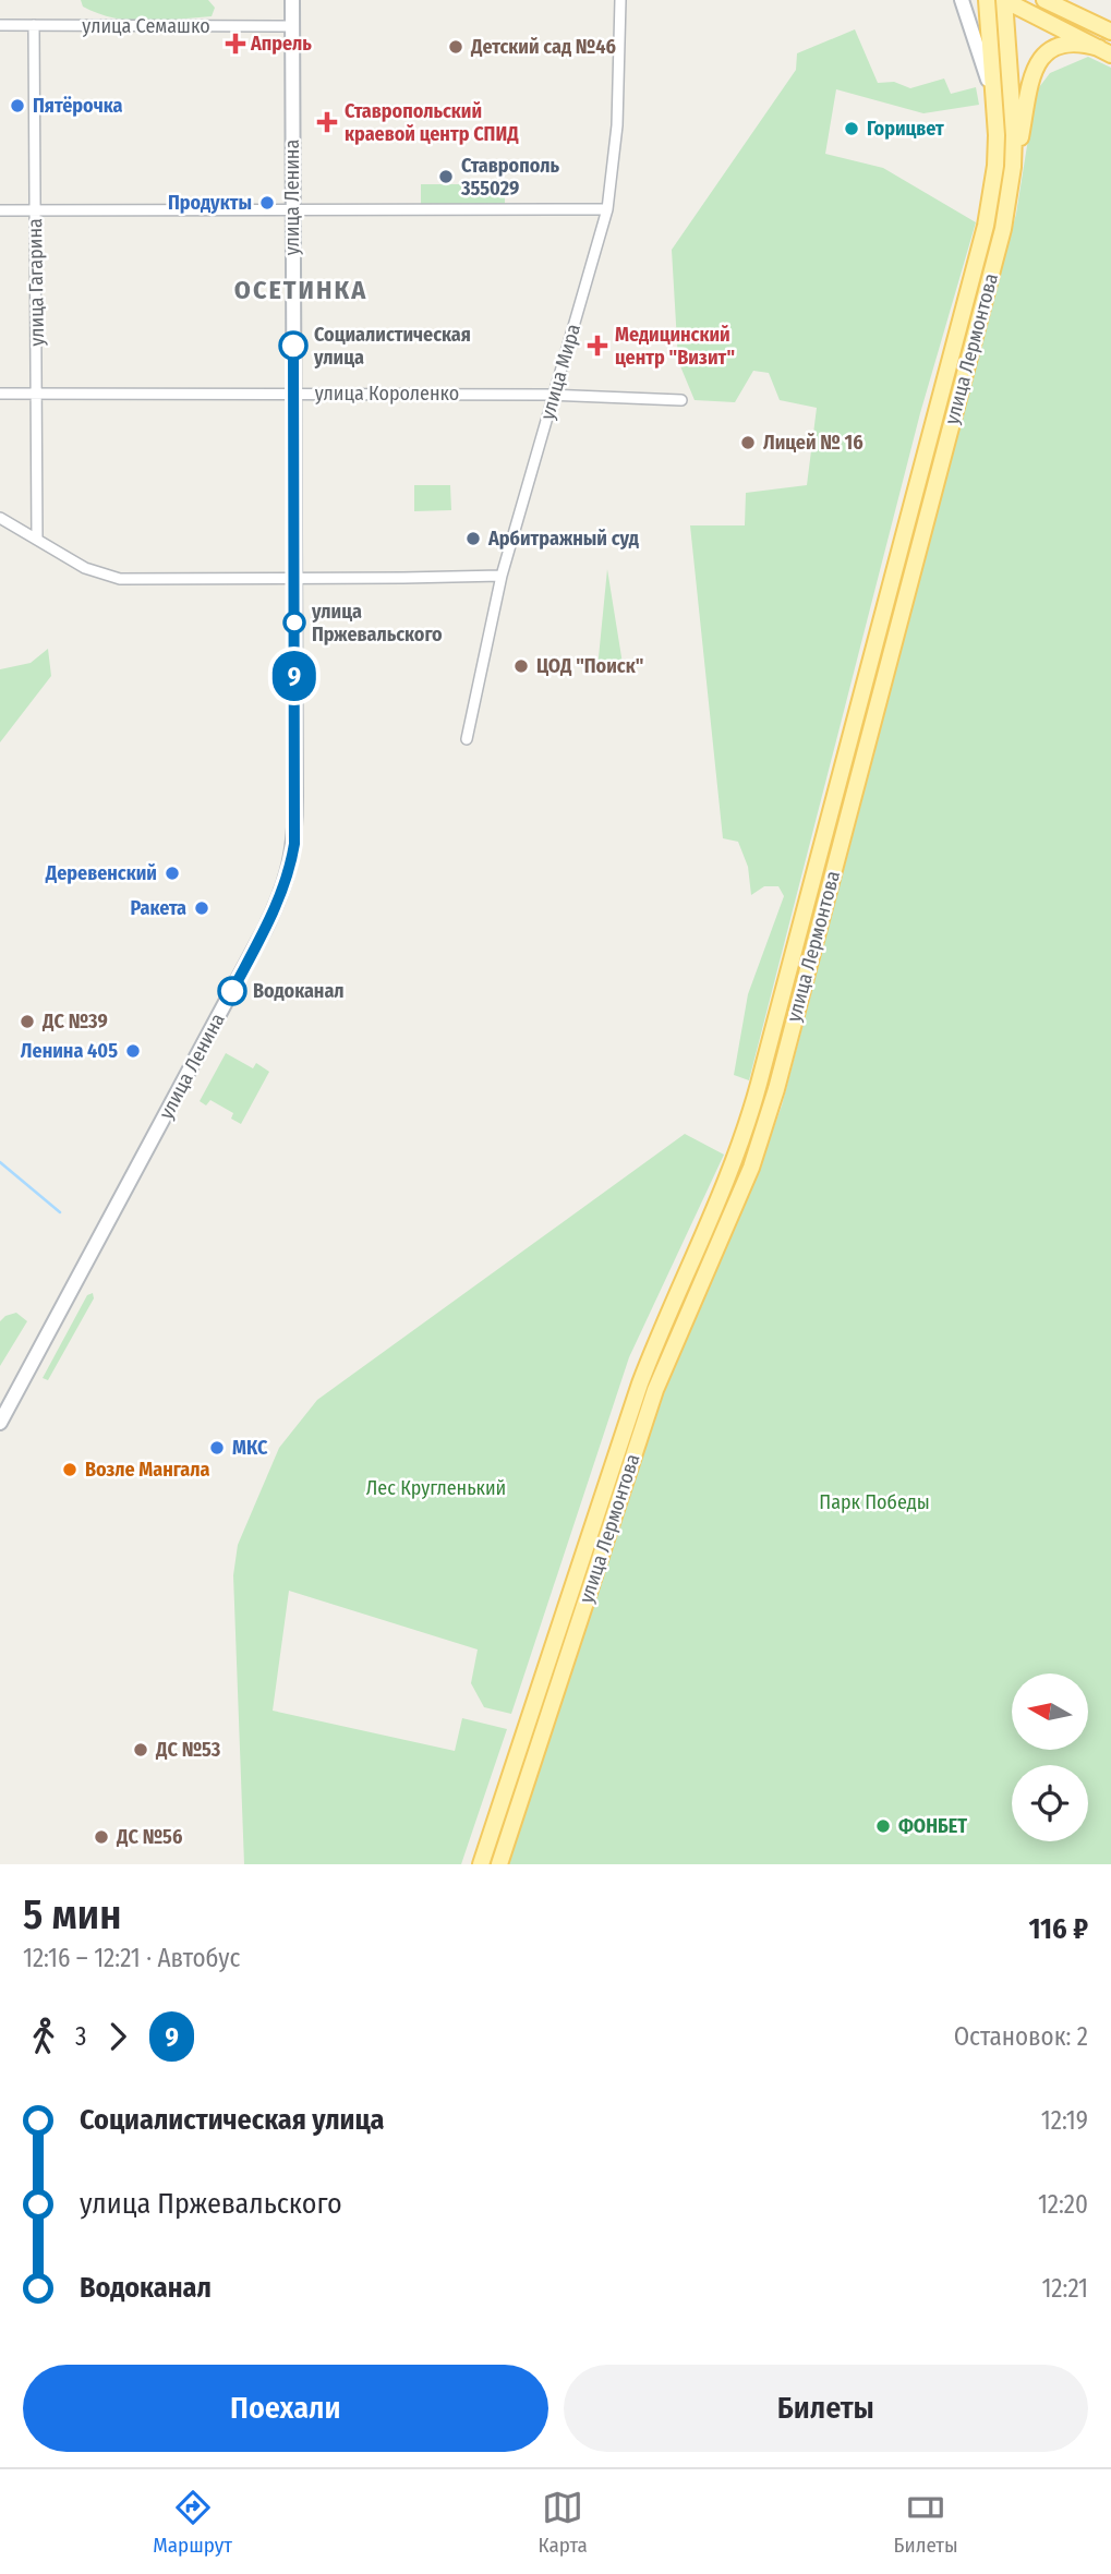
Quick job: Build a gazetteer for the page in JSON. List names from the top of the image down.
{
  "streets": {
    "main road": ["улица Ленина", "улица Лермонтова"],
    "street": [
      "улица Семашко",
      "улица Гагарина",
      "улица Мира",
      "улица Короленко"
    ]
  },
  "crossings": [
    ["улица Семашко", "улица Ленина"],
    ["улица Семашко", "улица Гагарина"],
    ["улица Ленина", "улица Короленко"],
    ["улица Гагарина", "улица Короленко"],
    ["улица Мира", "улица Короленко"]
  ],
  "districts": ["ОСЕТИНКА"],
  "parks": ["Лес Кругленький", "Парк Победы"],
  "places": {
    "health": ["Апрель", "Ставропольский краевой центр СПИД", "Медицинский центр \"Визит\""],
    "other": [
      "Детский сад №46",
      "Пятёрочка",
      "Горицвет",
      "Ставрополь 355029",
      "Продукты",
      "Социалистическая улица",
      "Лицей № 16",
      "Арбитражный суд",
      "улица Пржевальского",
      "ЦОД \"Поиск\"",
      "Деревенский",
      "Ракета",
      "Водоканал",
      "ДС №39",
      "Ленина 405",
      "МКС",
      "Возле Мангала",
      "ДС №53",
      "ФОНБЕТ",
      "ДС №56"
    ]
  },
  "lines": ["bus line 9"],
  "north": "left",
  "page": {
    "on_map": "9",
    "heading": ["5 мин", "12:16 – 12:21 · Автобус", "116 ₽"],
    "legs": ["3", "9", "Остановок: 2"],
    "list": [
      {
        "name": "Социалистическая улица",
        "value": "12:19"
      },
      {
        "name": "улица Пржевальского",
        "value": "12:20"
      },
      {
        "name": "Водоканал",
        "value": "12:21"
      }
    ],
    "buttons": ["Поехали", "Билеты"],
    "tabs": ["Маршрут", "Карта", "Билеты"]
  }
}
